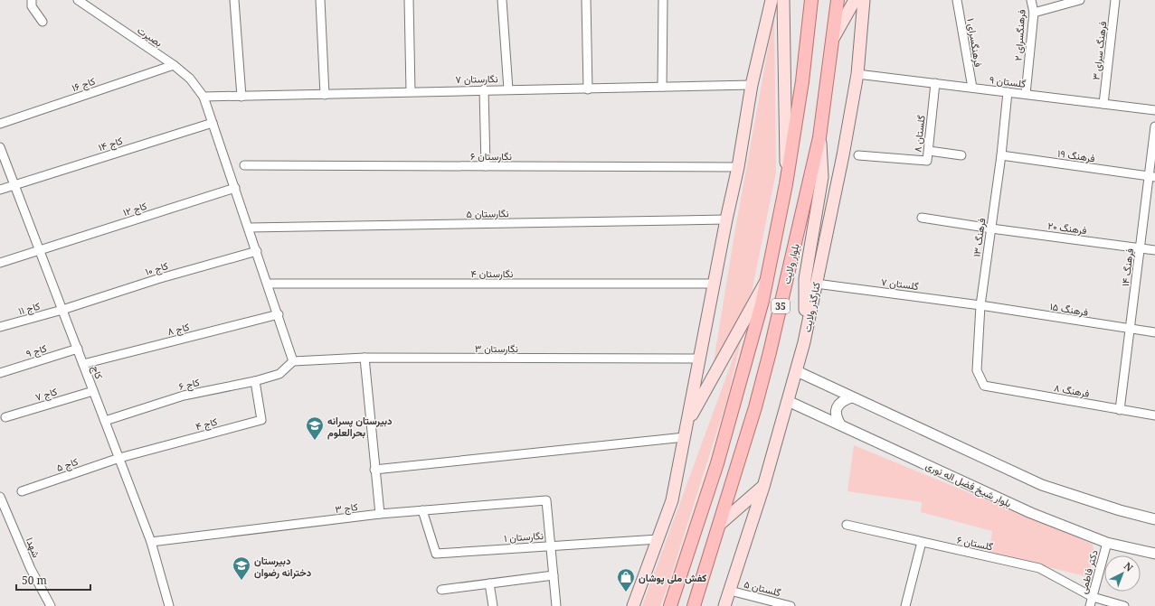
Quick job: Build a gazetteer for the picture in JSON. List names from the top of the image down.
{
  "streets": {
    "main road": ["بلوار ولایت", "35", "کنارگذر ولایت"],
    "street": [
      "فرهنگسرای ۲",
      "بصیرت",
      "فرهنگسرای ۱",
      "فرهنگ سرای ۳",
      "نگارستان ۷",
      "گلستان ۹",
      "کاج ۱۶",
      "گلستان ۸",
      "کاج ۱۴",
      "نگارستان ۶",
      "فرهنگ ۱۹",
      "کاج ۱۲",
      "نگارستان ۵",
      "فرهنگ ۲۰",
      "فرهنگ ۱۳",
      "فرهنگ ۱۴",
      "کاج ۱۰",
      "نگارستان ۴",
      "گلستان ۷",
      "کاج ۱۱",
      "فرهنگ ۱۵",
      "کاج ۸",
      "نگارستان ۳",
      "کاج ۹",
      "کاج",
      "کاج ۶",
      "فرهنگ ۸",
      "کاج ۷",
      "کاج ۴",
      "کاج ۵",
      "بلوار شیخ فضل اله نوری",
      "کاج ۳",
      "نگارستان ۱",
      "گلستان ۶",
      "شهدا",
      "دکتر فاطمی",
      "گلستان ۵"
    ]
  },
  "crossings": [
    ["فرهنگسرای ۲", "گلستان ۹"],
    ["بصیرت", "نگارستان ۷"],
    ["بصیرت", "کاج ۱۶"],
    ["بصیرت", "کاج ۱۴"],
    ["بصیرت", "کاج ۱۲"],
    ["بصیرت", "نگارستان ۵"],
    ["بصیرت", "کاج ۱۰"],
    ["بصیرت", "نگارستان ۴"],
    ["بصیرت", "کاج ۸"],
    ["بصیرت", "نگارستان ۳"],
    ["بصیرت", "کاج ۶"],
    ["فرهنگسرای ۱", "گلستان ۹"],
    ["فرهنگ سرای ۳", "گلستان ۹"],
    ["گلستان ۹", "گلستان ۸"],
    ["گلستان ۹", "فرهنگ ۱۳"],
    ["گلستان ۹", "کنارگذر ولایت"],
    ["کاج ۱۴", "کاج"],
    ["فرهنگ ۱۹", "فرهنگ ۱۳"],
    ["فرهنگ ۱۹", "فرهنگ ۱۴"],
    ["کاج ۱۲", "کاج"],
    ["فرهنگ ۲۰", "فرهنگ ۱۳"],
    ["فرهنگ ۲۰", "فرهنگ ۱۴"],
    ["فرهنگ ۱۳", "گلستان ۷"],
    ["فرهنگ ۱۳", "فرهنگ ۱۵"],
    ["فرهنگ ۱۳", "فرهنگ ۸"],
    ["فرهنگ ۱۴", "فرهنگ ۱۵"],
    ["فرهنگ ۱۴", "فرهنگ ۸"],
    ["کاج ۱۰", "کاج ۱۱"],
    ["کاج ۱۰", "کاج"],
    ["گلستان ۷", "کنارگذر ولایت"],
    ["گلستان ۷", "فرهنگ ۱۵"],
    ["کنارگذر ولایت", "بلوار شیخ فضل اله نوری"],
    ["کنارگذر ولایت", "گلستان ۵"],
    ["کاج ۱۱", "کاج"],
    ["کاج ۸", "کاج"],
    ["نگارستان ۳", "کاج ۶"],
    ["کاج ۹", "کاج"],
    ["کاج", "کاج ۶"],
    ["کاج", "کاج ۷"],
    ["کاج", "کاج ۴"],
    ["کاج", "کاج ۵"],
    ["کاج", "کاج ۳"],
    ["کاج ۶", "کاج ۴"],
    ["کاج ۴", "کاج ۵"],
    ["بلوار شیخ فضل اله نوری", "دکتر فاطمی"],
    ["کاج ۳", "نگارستان ۱"],
    ["گلستان ۶", "دکتر فاطمی"]
  ],
  "places": {
    "school or university": ["دبیرستان پسرانه بحرالعلوم", "دبیرستان دخترانه رضوان"],
    "shop": ["کفش ملی پوشان"]
  },
  "scale_bar": "50 m",
  "north": "top right"
}
